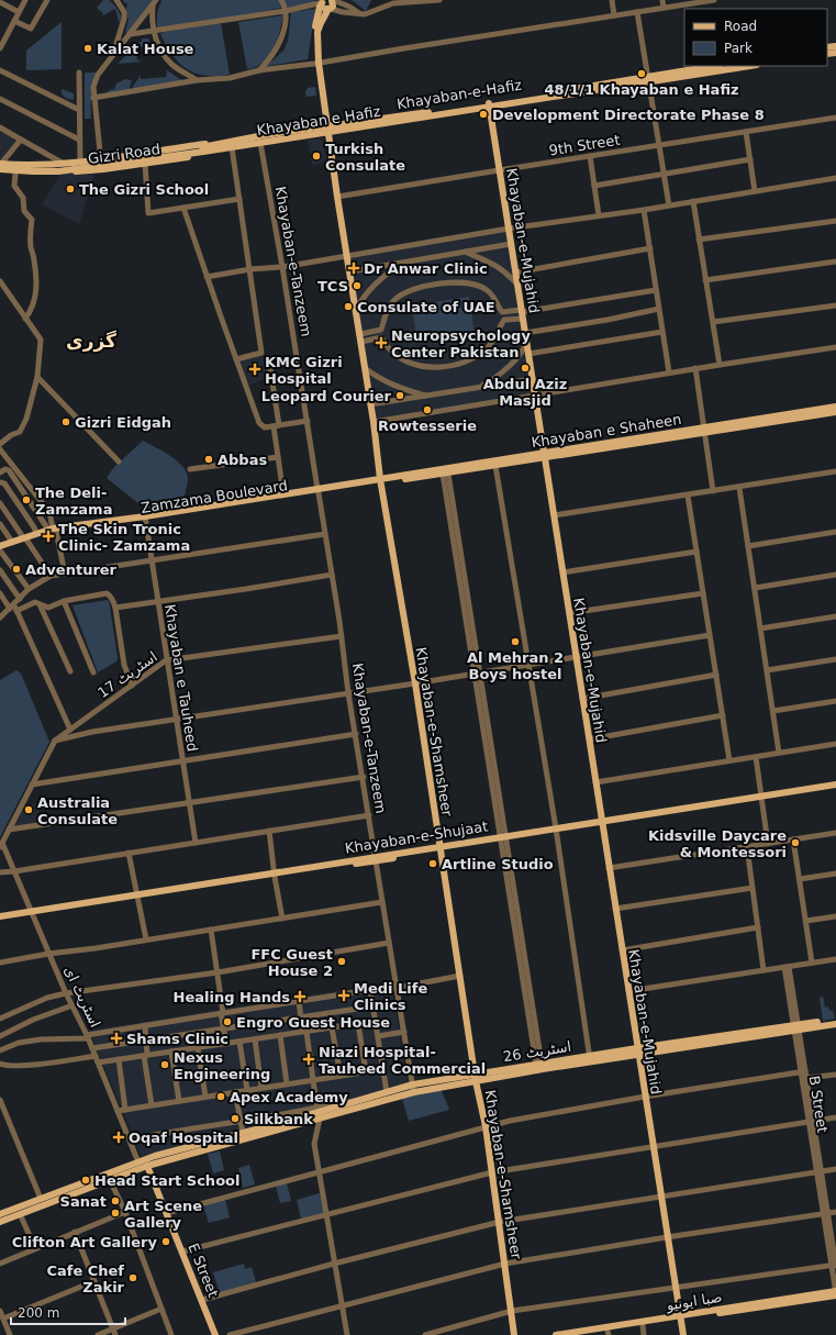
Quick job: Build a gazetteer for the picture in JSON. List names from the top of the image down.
{
  "streets": {
    "main road": [
      "Khayaban-e-Hafiz",
      "Khayaban e Hafiz",
      "Gizri Road",
      "Khayaban-e-Mujahid",
      "Khayaban e Shaheen",
      "Zamzama Boulevard",
      "Khayaban-e-Shamsheer",
      "Khayaban-e-Shujaat",
      "اسٹریٹ 26",
      "E Street",
      "صبا ایونیو"
    ],
    "street": [
      "9th Street",
      "Khayaban-e-Tanzeem",
      "اسٹریٹ 17",
      "Khayaban e Tauheed",
      "اسٹریٹ ای",
      "B Street"
    ]
  },
  "crossings": [
    ["Khayaban-e-Hafiz", "Khayaban e Hafiz"],
    ["Khayaban-e-Hafiz", "Khayaban-e-Mujahid"],
    ["Khayaban e Hafiz", "Gizri Road"],
    ["Khayaban e Hafiz", "Khayaban-e-Mujahid"],
    ["Khayaban e Hafiz", "Khayaban-e-Tanzeem"],
    ["Khayaban e Hafiz", "Khayaban-e-Shamsheer"],
    ["9th Street", "Khayaban-e-Mujahid"],
    ["9th Street", "Khayaban-e-Shamsheer"],
    ["Khayaban-e-Mujahid", "Khayaban e Shaheen"],
    ["Khayaban-e-Mujahid", "Khayaban-e-Shujaat"],
    ["Khayaban-e-Mujahid", "اسٹریٹ 26"],
    ["Khayaban-e-Mujahid", "صبا ایونیو"],
    ["Khayaban-e-Tanzeem", "Zamzama Boulevard"],
    ["Khayaban-e-Tanzeem", "اسٹریٹ 17"],
    ["Khayaban-e-Tanzeem", "Khayaban-e-Shujaat"],
    ["Khayaban-e-Tanzeem", "اسٹریٹ 26"],
    ["Khayaban e Shaheen", "Zamzama Boulevard"],
    ["Khayaban e Shaheen", "Khayaban-e-Shamsheer"],
    ["Zamzama Boulevard", "Khayaban e Tauheed"],
    ["Zamzama Boulevard", "Khayaban-e-Shamsheer"],
    ["اسٹریٹ 17", "Khayaban e Tauheed"],
    ["اسٹریٹ 17", "اسٹریٹ ای"],
    ["Khayaban-e-Shamsheer", "Khayaban-e-Shujaat"],
    ["Khayaban-e-Shamsheer", "اسٹریٹ 26"],
    ["Khayaban-e-Shujaat", "اسٹریٹ ای"],
    ["اسٹریٹ ای", "اسٹریٹ 26"],
    ["اسٹریٹ ای", "E Street"],
    ["اسٹریٹ 26", "B Street"],
    ["اسٹریٹ 26", "E Street"],
    ["B Street", "صبا ایونیو"]
  ],
  "districts": ["گزری"],
  "places": {
    "other": [
      "Kalat House",
      "48/1/1 Khayaban e Hafiz",
      "Development Directorate Phase 8",
      "Turkish Consulate",
      "The Gizri School",
      "TCS",
      "Consulate of UAE",
      "Abdul Aziz Masjid",
      "Leopard Courier",
      "Rowtesserie",
      "Gizri Eidgah",
      "Abbas",
      "The Deli- Zamzama",
      "Adventurer",
      "Al Mehran 2 Boys hostel",
      "Australia Consulate",
      "Kidsville Daycare & Montessori",
      "Artline Studio",
      "FFC Guest House 2",
      "Engro Guest House",
      "Nexus Engineering",
      "Apex Academy",
      "Silkbank",
      "Head Start School",
      "Sanat",
      "Art Scene Gallery",
      "Clifton Art Gallery",
      "Cafe Chef Zakir"
    ],
    "health": [
      "Dr Anwar Clinic",
      "Neuropsychology Center Pakistan",
      "KMC Gizri Hospital",
      "The Skin Tronic Clinic- Zamzama",
      "Medi Life Clinics",
      "Healing Hands",
      "Shams Clinic",
      "Niazi Hospital- Tauheed Commercial",
      "Oqaf Hospital"
    ]
  },
  "legend": ["Road", "Park"],
  "scale_bar": "200 m"
}
